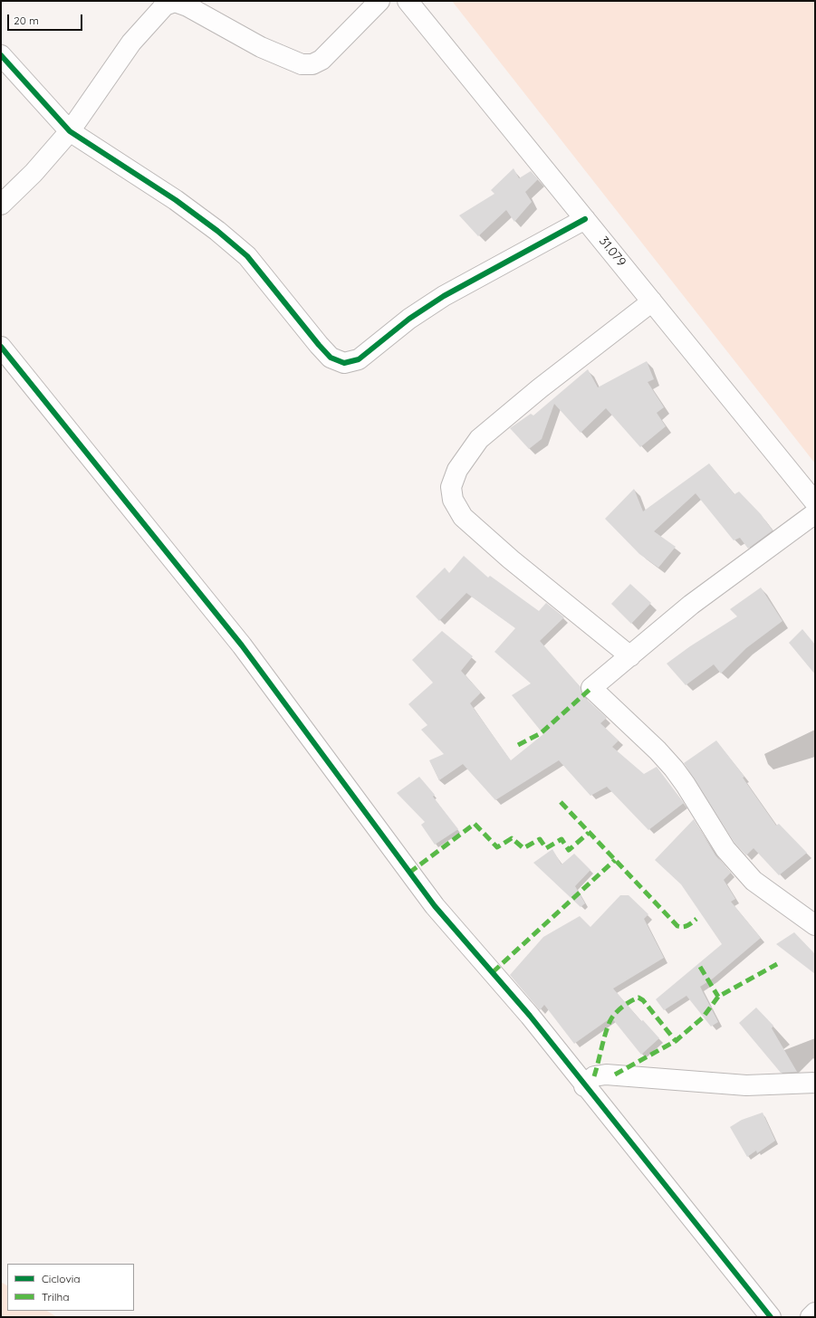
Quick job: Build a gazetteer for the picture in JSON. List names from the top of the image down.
{
  "streets": {
    "street": ["31.079"]
  },
  "legend": ["Ciclovia", "Trilha"],
  "scale_bar": "20 m"
}
